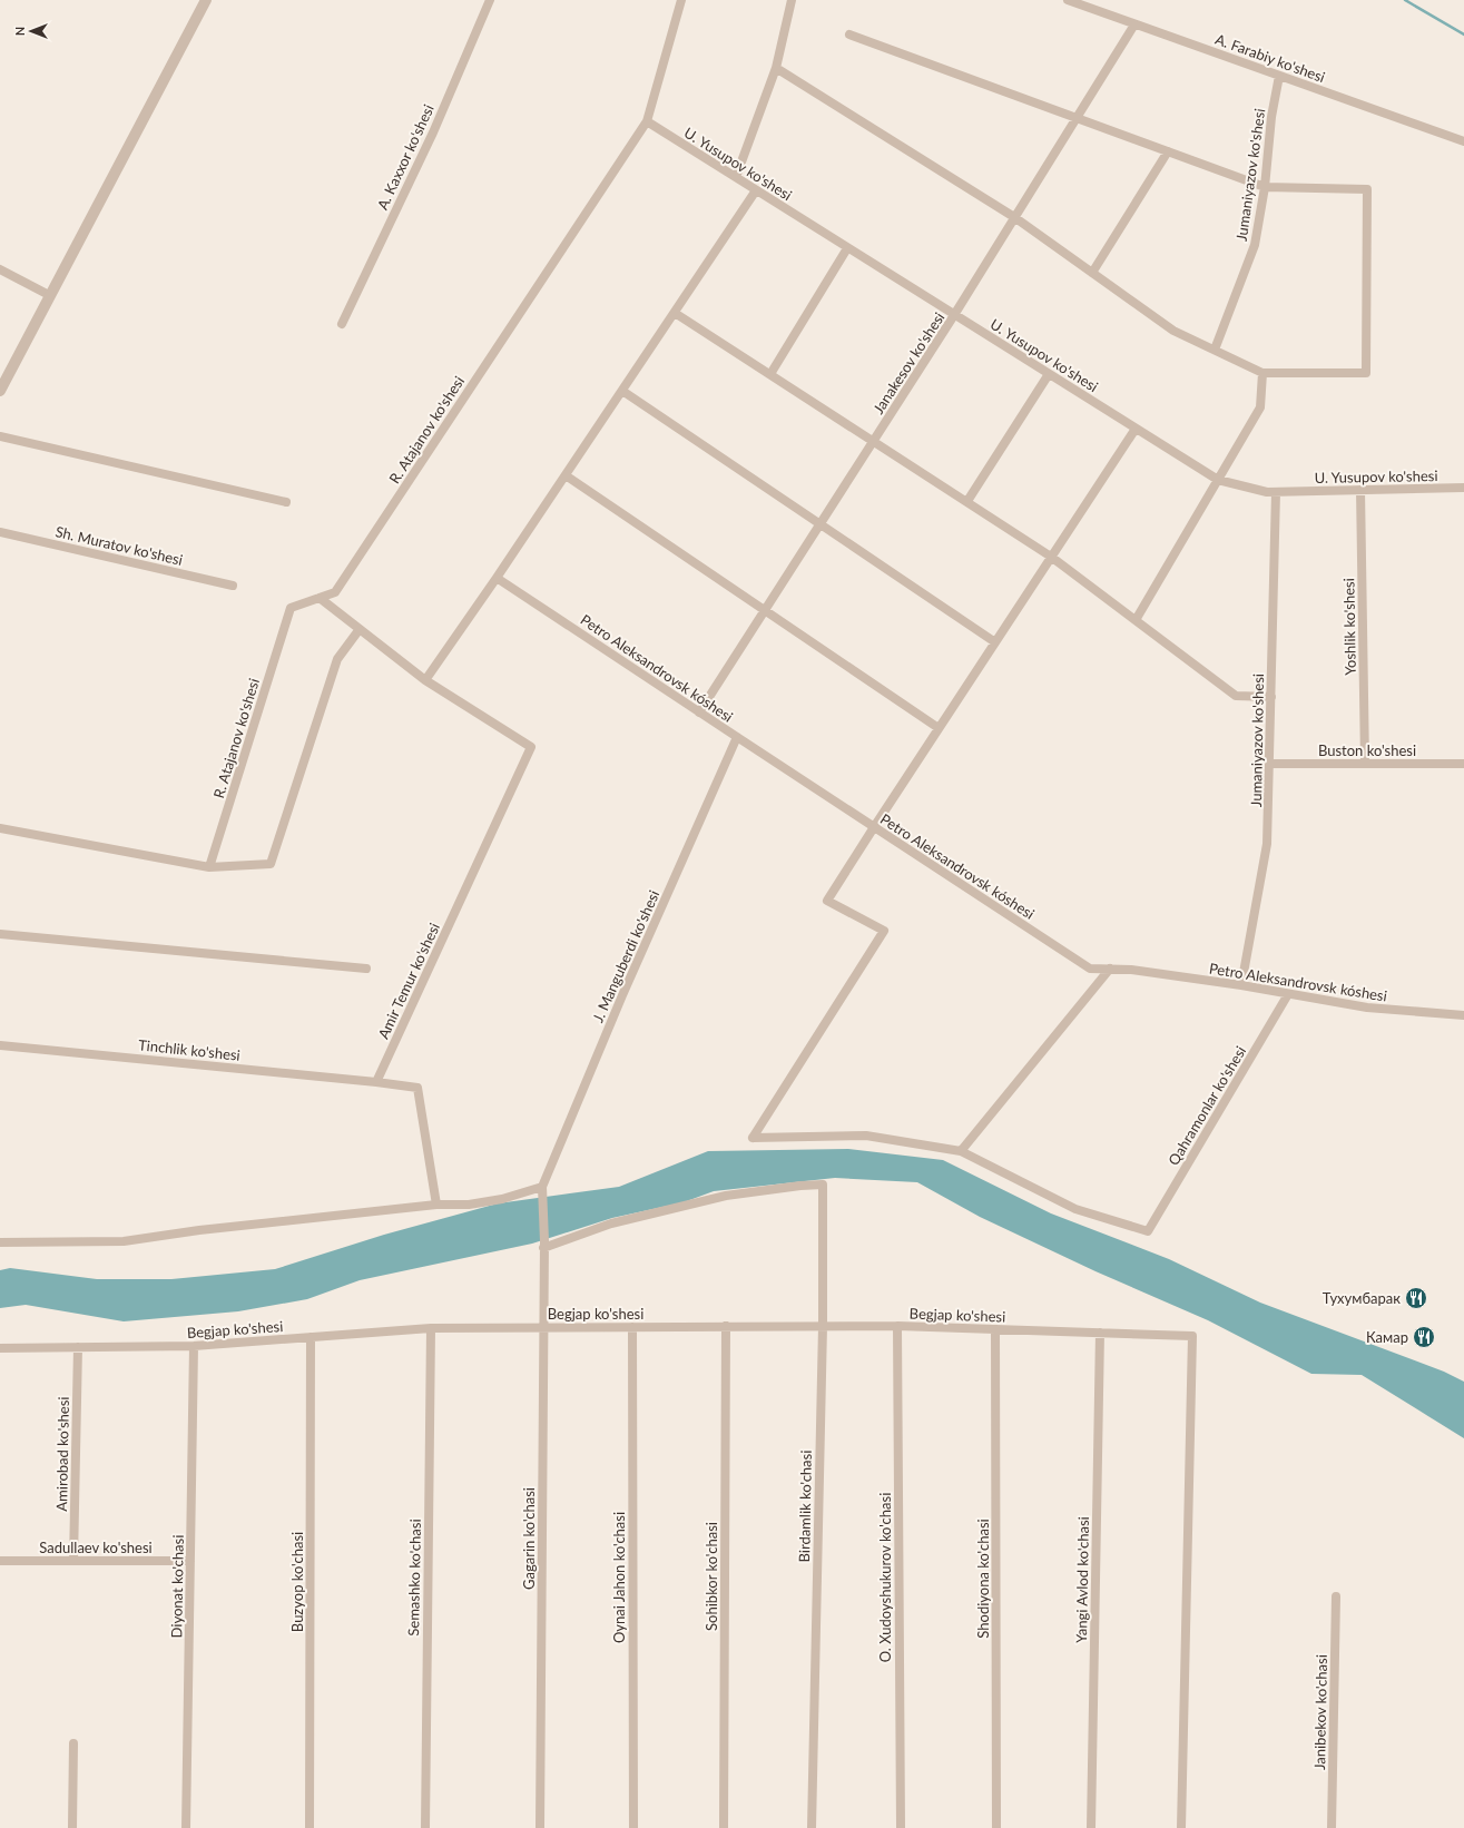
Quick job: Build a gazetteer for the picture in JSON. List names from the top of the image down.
{
  "streets": {
    "street": [
      "A. Farabiy ko'shesi",
      "A. Kaxxor ko'shesi",
      "U. Yusupov ko'shesi",
      "Jumaniyazov ko'shesi",
      "Janakesov ko'shesi",
      "R. Atajanov ko'shesi",
      "Sh. Muratov ko'shesi",
      "Yoshlik ko'shesi",
      "Petro Aleksandrovsk kóshesi",
      "Buston ko'shesi",
      "J. Manguberdi ko'shesi",
      "Amir Temur ko'shesi",
      "Tinchlik ko'shesi",
      "Qahramonlar ko'shesi",
      "Begjap ko'shesi",
      "Amirobad ko'shesi",
      "Birdamlik ko'chasi",
      "Gagarin ko'chasi",
      "Sadullaev ko'shesi",
      "Sohibkor ko'chasi",
      "Semashko ko'chasi",
      "Oynai Jahon ko'chasi",
      "O. Xudoyshukurov ko'chasi",
      "Shodiyona ko'chasi",
      "Yangi Avlod ko'chasi",
      "Buzyop ko'chasi",
      "Diyonat ko'chasi",
      "Janibekov ko'chasi"
    ]
  },
  "crossings": [
    ["A. Farabiy ko'shesi", "Jumaniyazov ko'shesi"],
    ["A. Farabiy ko'shesi", "Janakesov ko'shesi"],
    ["U. Yusupov ko'shesi", "Jumaniyazov ko'shesi"],
    ["U. Yusupov ko'shesi", "Janakesov ko'shesi"],
    ["U. Yusupov ko'shesi", "R. Atajanov ko'shesi"],
    ["U. Yusupov ko'shesi", "Yoshlik ko'shesi"],
    ["Jumaniyazov ko'shesi", "Petro Aleksandrovsk kóshesi"],
    ["Jumaniyazov ko'shesi", "Buston ko'shesi"],
    ["Janakesov ko'shesi", "Petro Aleksandrovsk kóshesi"],
    ["Yoshlik ko'shesi", "Buston ko'shesi"],
    ["Petro Aleksandrovsk kóshesi", "J. Manguberdi ko'shesi"],
    ["Petro Aleksandrovsk kóshesi", "Qahramonlar ko'shesi"],
    ["J. Manguberdi ko'shesi", "Gagarin ko'chasi"],
    ["Amir Temur ko'shesi", "Tinchlik ko'shesi"],
    ["Begjap ko'shesi", "Amirobad ko'shesi"],
    ["Begjap ko'shesi", "Birdamlik ko'chasi"],
    ["Begjap ko'shesi", "Gagarin ko'chasi"],
    ["Begjap ko'shesi", "Sohibkor ko'chasi"],
    ["Begjap ko'shesi", "Semashko ko'chasi"],
    ["Begjap ko'shesi", "Oynai Jahon ko'chasi"],
    ["Begjap ko'shesi", "O. Xudoyshukurov ko'chasi"],
    ["Begjap ko'shesi", "Shodiyona ko'chasi"],
    ["Begjap ko'shesi", "Yangi Avlod ko'chasi"],
    ["Begjap ko'shesi", "Buzyop ko'chasi"],
    ["Begjap ko'shesi", "Diyonat ko'chasi"],
    ["Amirobad ko'shesi", "Sadullaev ko'shesi"],
    ["Birdamlik ko'chasi", "Gagarin ko'chasi"],
    ["Sadullaev ko'shesi", "Diyonat ko'chasi"]
  ],
  "places": {
    "restaurant": ["Тухумбарак", "Камар"]
  },
  "north": "left"
}
